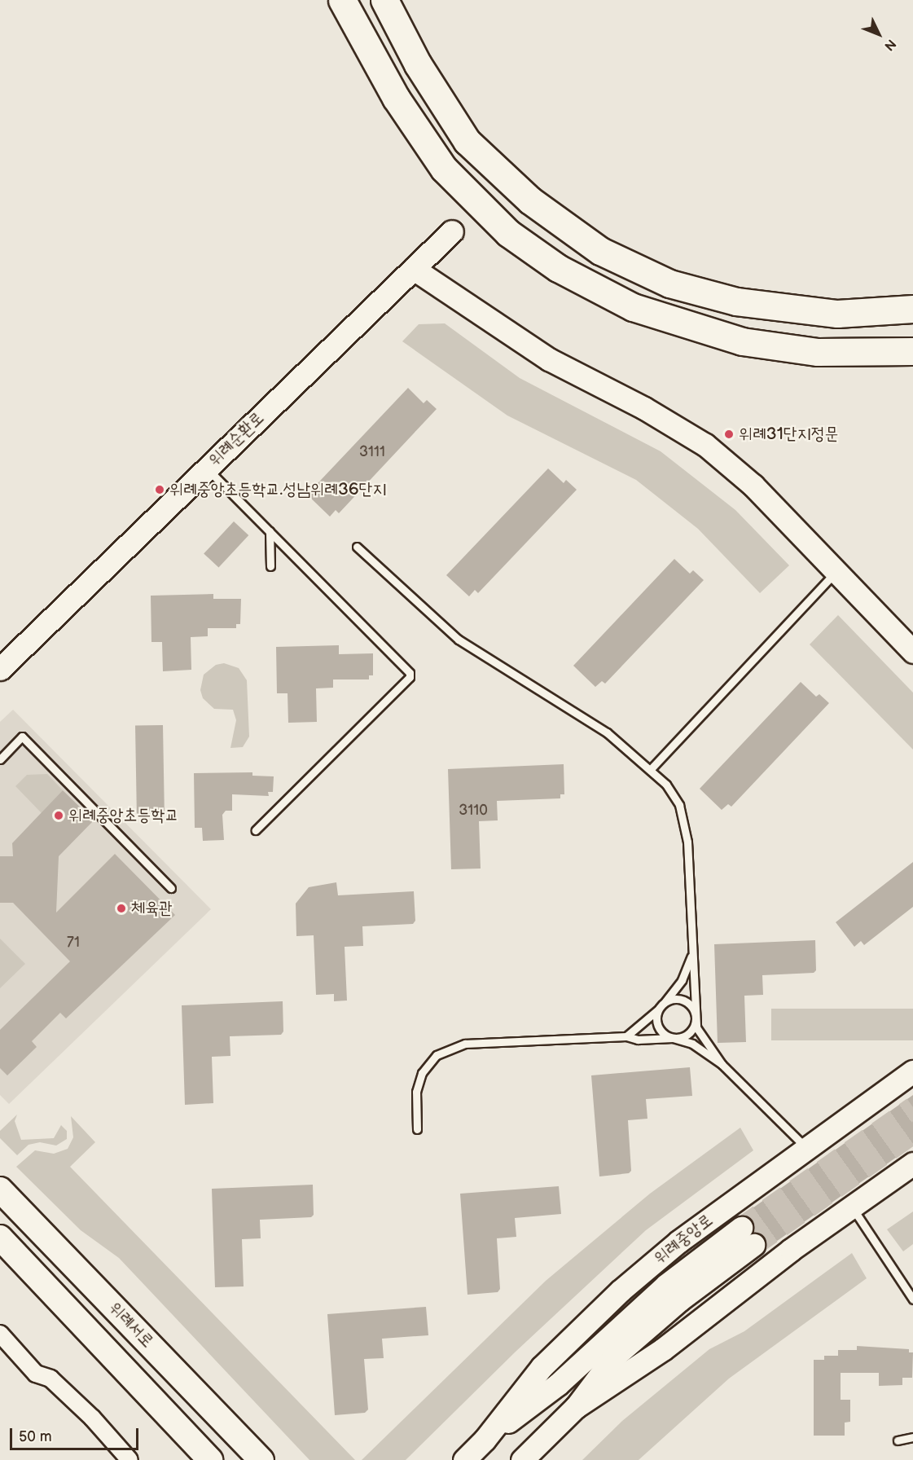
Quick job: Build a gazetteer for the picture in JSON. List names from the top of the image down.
{
  "streets": {
    "main road": ["위례순환로", "위례중앙로", "위례서로"]
  },
  "places": [
    "위례31단지정문",
    "위례중앙초등학교.성남위례36단지",
    "위례중앙초등학교",
    "체육관"
  ],
  "house_numbers": ["3111", "3110", "71"],
  "scale_bar": "50 m",
  "north": "bottom right"
}
